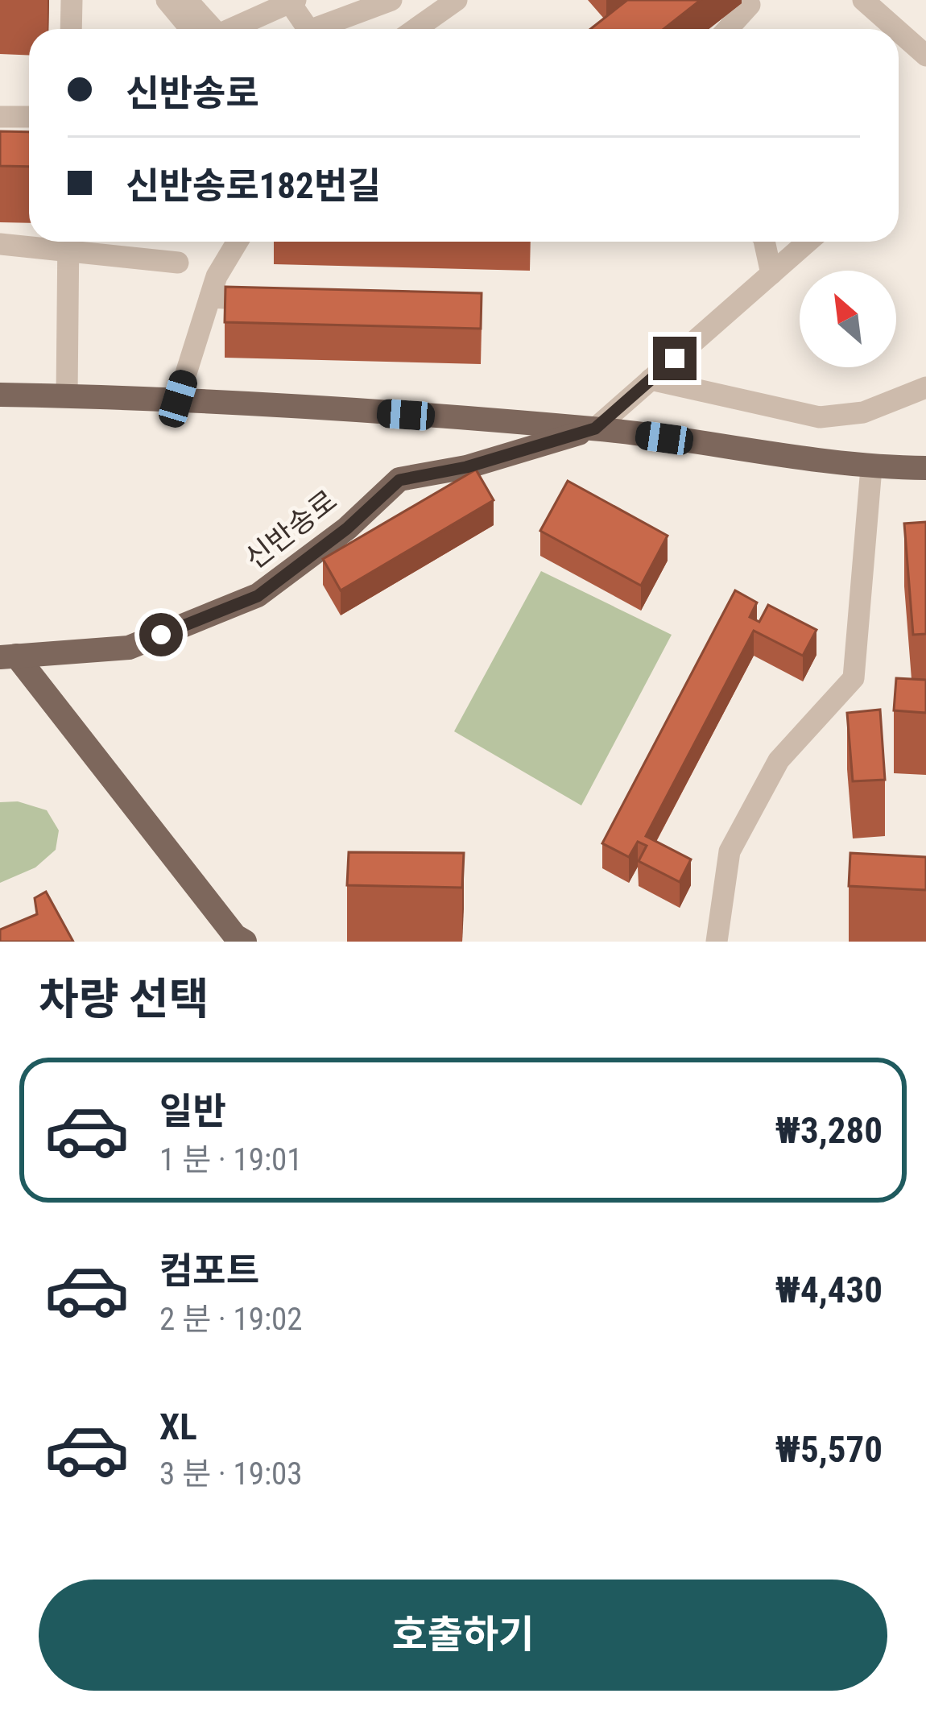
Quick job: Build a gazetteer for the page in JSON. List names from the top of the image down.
{
  "streets": {
    "main road": ["신반송로"]
  },
  "north": "top left",
  "page": {
    "banner": ["신반송로", "신반송로182번길"],
    "heading": "차량 선택",
    "list": [
      {
        "name": "일반",
        "note": "1 분 · 19:01",
        "value": "₩3,280"
      },
      {
        "name": "컴포트",
        "note": "2 분 · 19:02",
        "value": "₩4,430"
      },
      {
        "name": "XL",
        "note": "3 분 · 19:03",
        "value": "₩5,570"
      }
    ],
    "buttons": "호출하기"
  }
}
